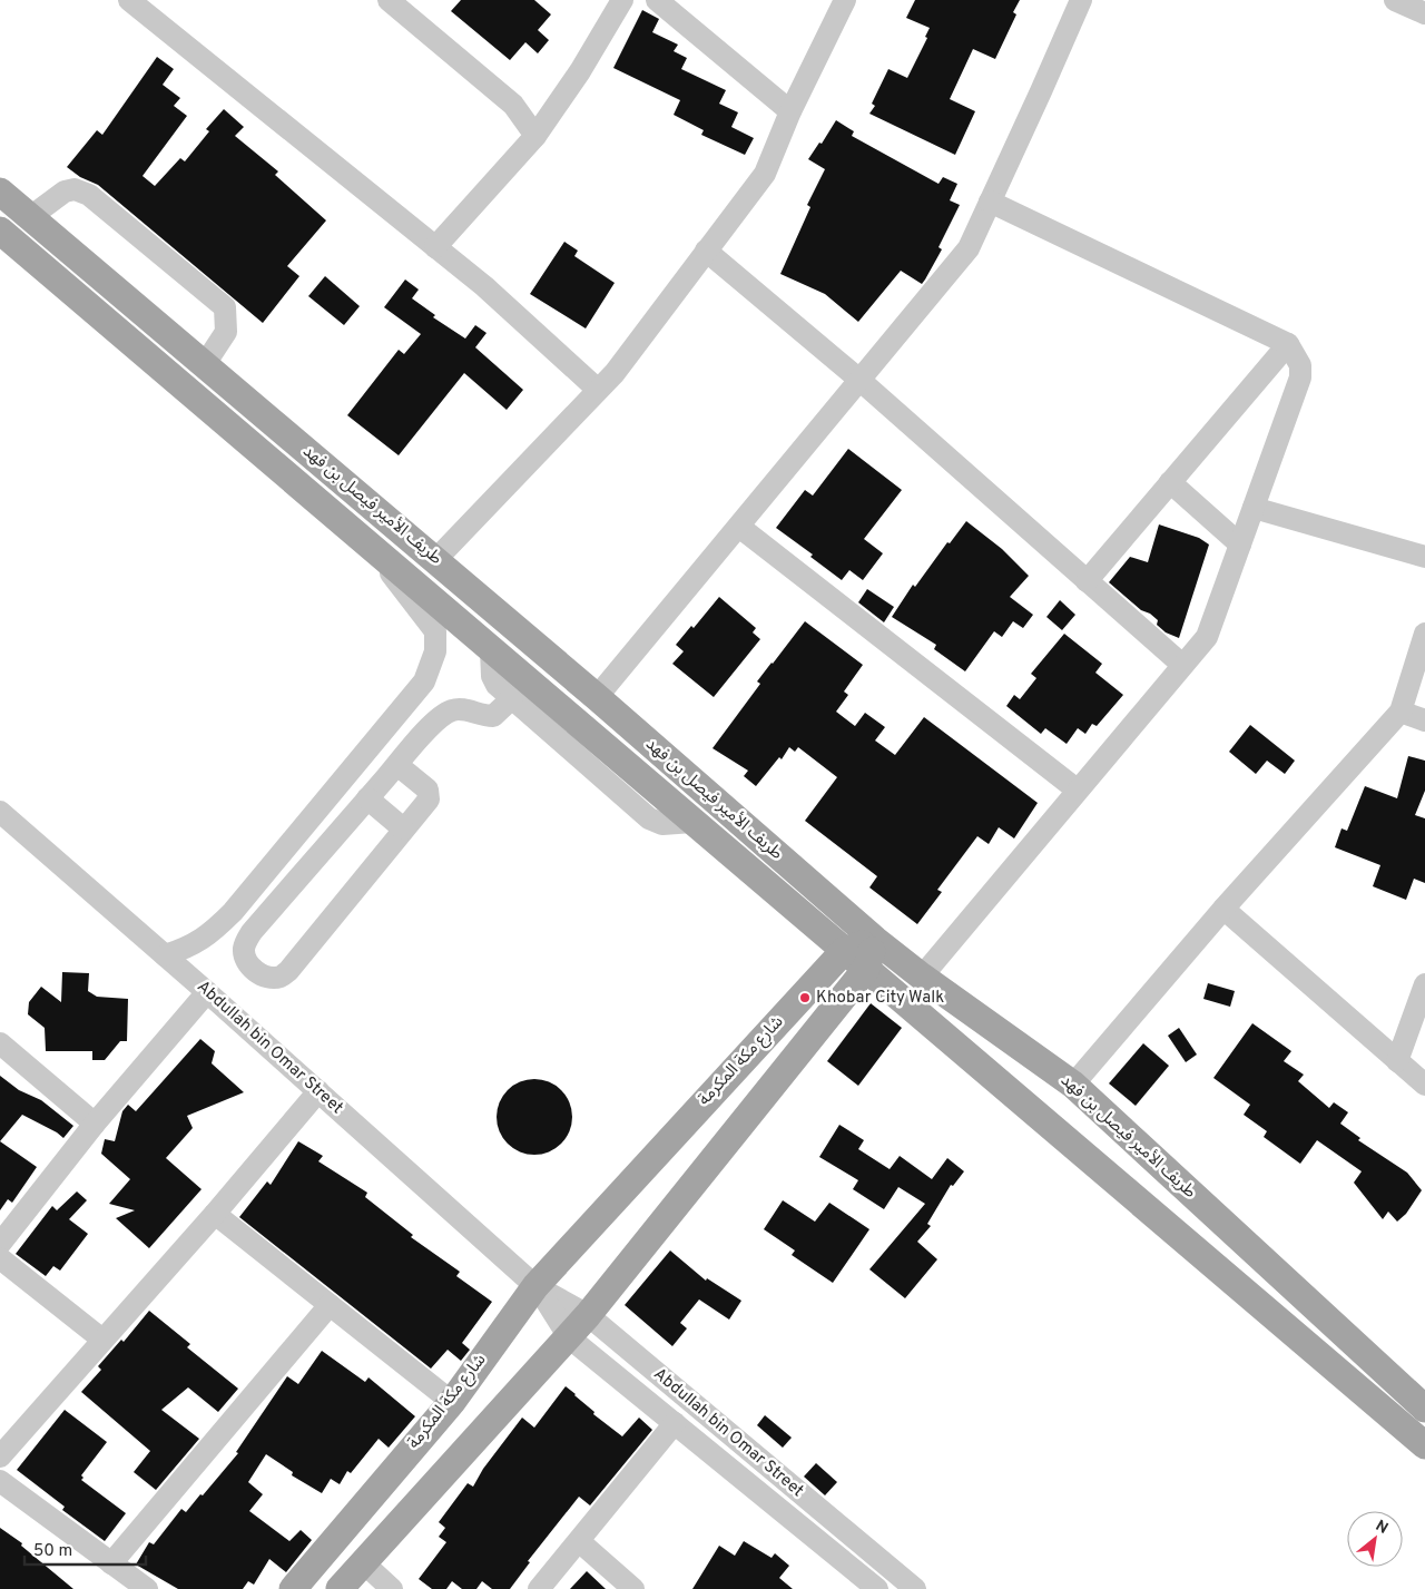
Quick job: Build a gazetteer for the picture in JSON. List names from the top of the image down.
{
  "streets": {
    "main road": ["طريف الأمير فيصل بن فهد", "شارع مكة المكرمة"],
    "street": ["Abdullah bin Omar Street"]
  },
  "crossings": [
    ["طريف الأمير فيصل بن فهد", "شارع مكة المكرمة"],
    ["Abdullah bin Omar Street", "شارع مكة المكرمة"]
  ],
  "places": ["Khobar City Walk"],
  "scale_bar": "50 m",
  "north": "top right"
}
